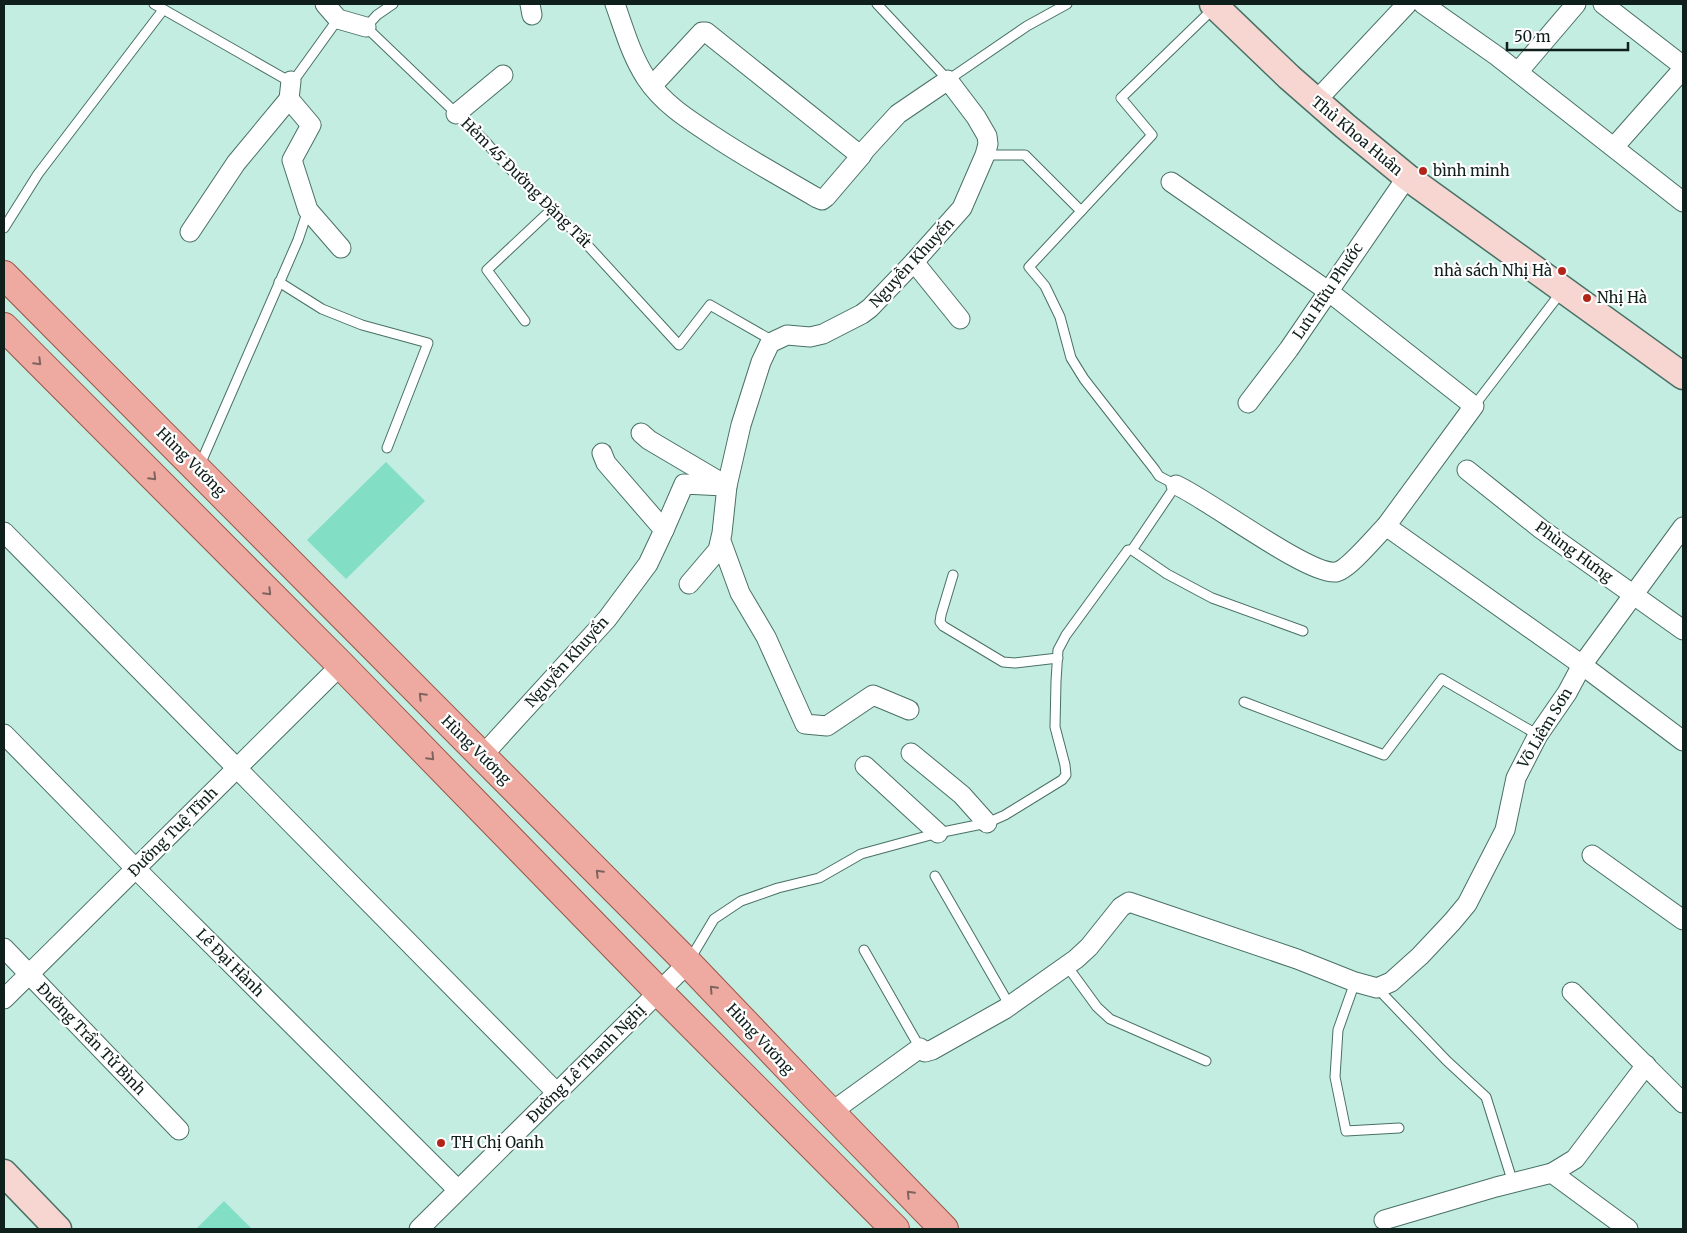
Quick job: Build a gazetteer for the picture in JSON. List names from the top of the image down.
{
  "streets": {
    "main road": ["Thủ Khoa Huân", "Hùng Vương"],
    "street": [
      "Hẻm 45 Đường Đặng Tất",
      "Nguyễn Khuyến",
      "Lưu Hữu Phước",
      "Phùng Hưng",
      "Võ Liêm Sơn",
      "Đường Tuệ Tĩnh",
      "Lê Đại Hành",
      "Đường Trần Tử Bình",
      "Đường Lê Thanh Nghị"
    ]
  },
  "crossings": [
    ["Thủ Khoa Huân", "Lưu Hữu Phước"],
    ["Hẻm 45 Đường Đặng Tất", "Nguyễn Khuyến"],
    ["Nguyễn Khuyến", "Hùng Vương"],
    ["Hùng Vương", "Đường Lê Thanh Nghị"],
    ["Phùng Hưng", "Võ Liêm Sơn"],
    ["Đường Tuệ Tĩnh", "Lê Đại Hành"],
    ["Đường Tuệ Tĩnh", "Đường Trần Tử Bình"],
    ["Lê Đại Hành", "Đường Lê Thanh Nghị"]
  ],
  "places": [
    "bình minh",
    "nhà sách Nhị Hà",
    "Nhị Hà",
    "TH Chị Oanh"
  ],
  "scale_bar": "50 m"
}
